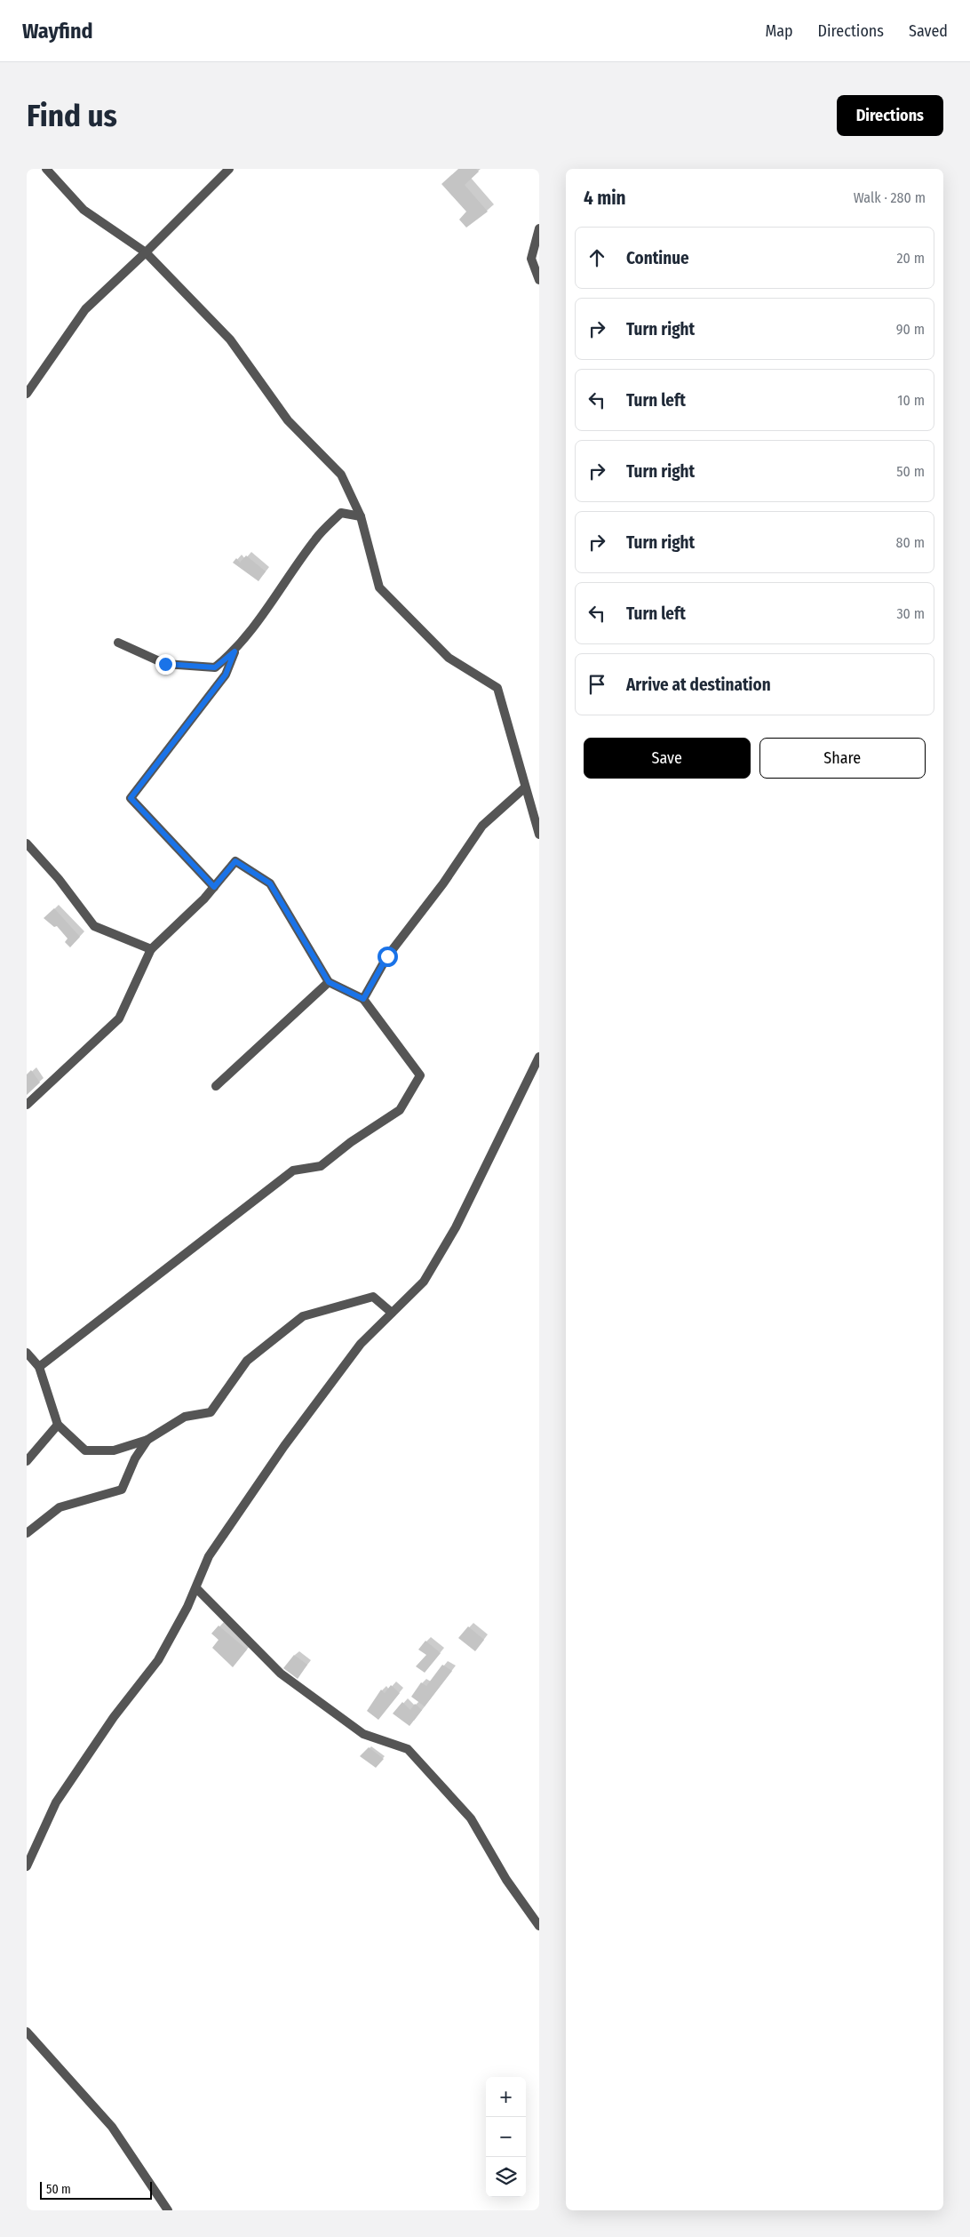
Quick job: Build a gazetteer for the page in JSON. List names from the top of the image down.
{
  "scale_bar": "50 m",
  "page": {
    "header": "Wayfind",
    "nav": ["Map", "Directions", "Saved"],
    "buttons": [
      "Directions",
      ["Save", "Share"]
    ],
    "title": "Find us",
    "heading": ["4 min", "Walk · 280 m"],
    "list": [
      ["Continue", "20 m"],
      ["Turn right", "90 m"],
      ["Turn left", "10 m"],
      ["Turn right", "50 m"],
      ["Turn right", "80 m"],
      ["Turn left", "30 m"],
      "Arrive at destination"
    ],
    "map_buttons": ["+", "−"],
    "scale": "50 m"
  }
}
